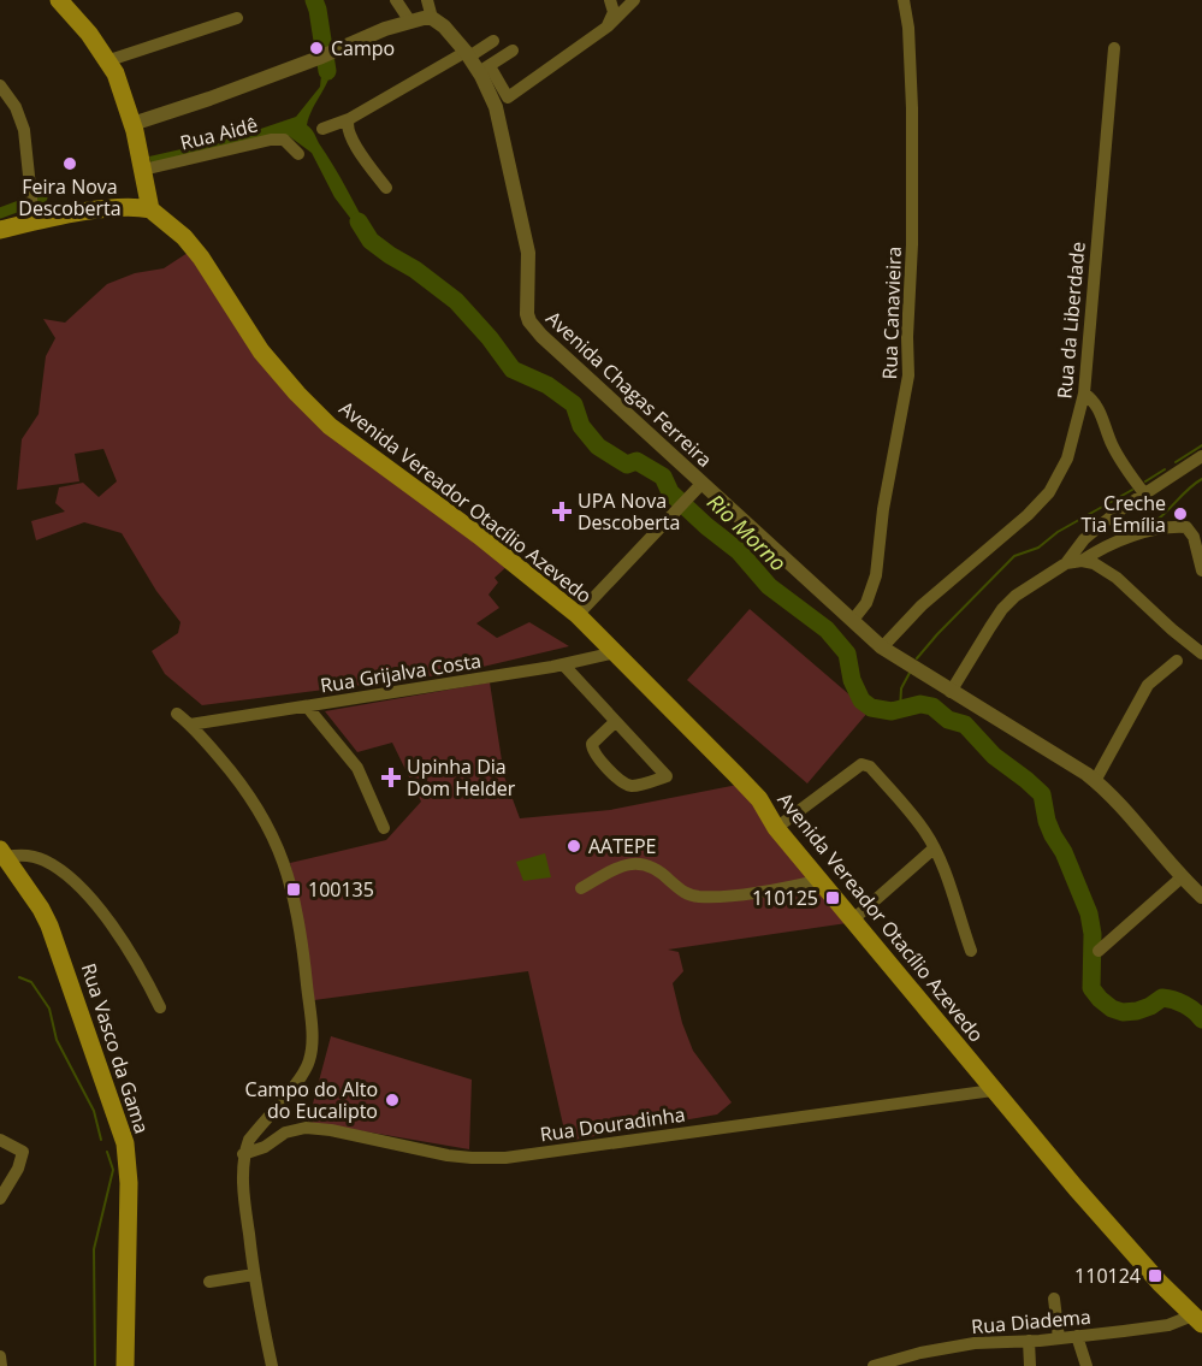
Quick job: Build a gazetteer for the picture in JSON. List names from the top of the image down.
{
  "streets": {
    "main road": ["Avenida Vereador Otacílio Azevedo", "Rua Vasco da Gama"],
    "street": [
      "Rua Aidê",
      "Rua Canavieira",
      "Rua da Liberdade",
      "Avenida Chagas Ferreira",
      "Rua Grijalva Costa",
      "Rua Douradinha",
      "Rua Diadema"
    ]
  },
  "crossings": [
    ["Rua Canavieira", "Avenida Chagas Ferreira"],
    ["Rua da Liberdade", "Avenida Chagas Ferreira"],
    ["Avenida Vereador Otacílio Azevedo", "Rua Grijalva Costa"],
    ["Avenida Vereador Otacílio Azevedo", "Rua Douradinha"],
    ["Avenida Vereador Otacílio Azevedo", "Rua Diadema"]
  ],
  "water": ["Rio Morno"],
  "places": {
    "other": [
      "Campo",
      "Feira Nova Descoberta",
      "Creche Tia Emília",
      "AATEPE",
      "Campo do Alto do Eucalipto"
    ],
    "health": ["UPA Nova Descoberta", "Upinha Dia Dom Helder"],
    "transit": ["100135", "110125", "110124"]
  }
}
